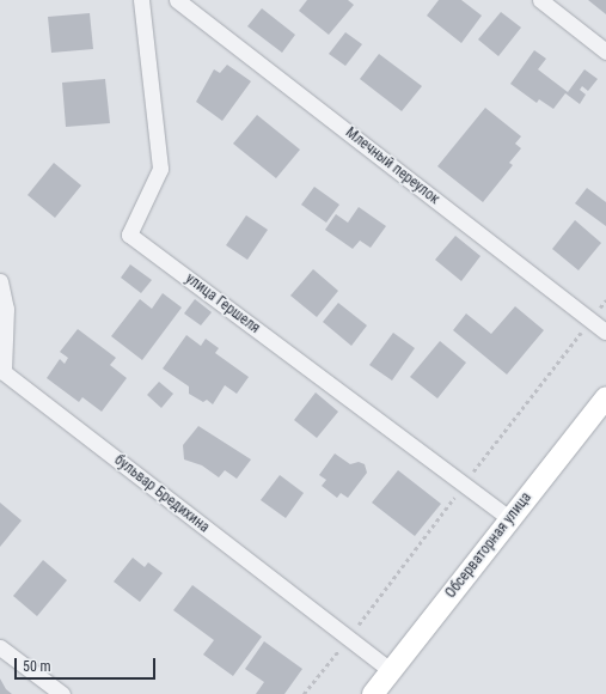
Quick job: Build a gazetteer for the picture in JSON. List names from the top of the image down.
{
  "streets": {
    "main road": ["Обсерваторная улица"],
    "street": ["Млечный переулок", "улица Гершеля", "бульвар Бредихина"]
  },
  "crossings": [
    ["улица Гершеля", "Обсерваторная улица"],
    ["бульвар Бредихина", "Обсерваторная улица"]
  ],
  "scale_bar": "50 m"
}
